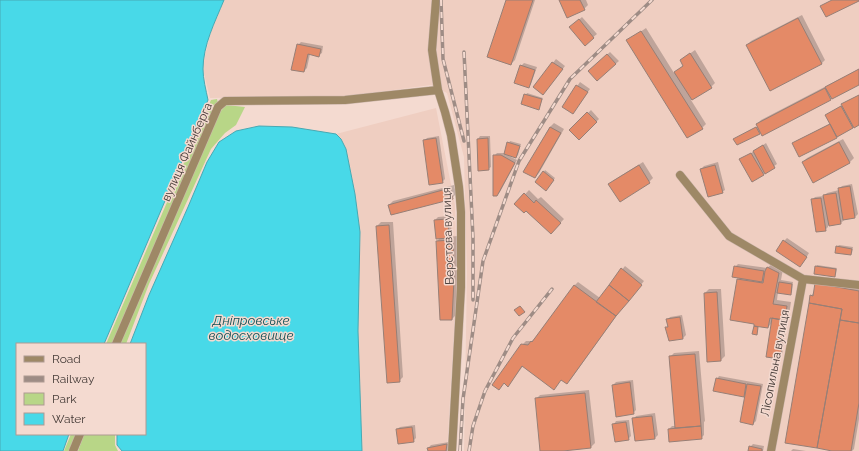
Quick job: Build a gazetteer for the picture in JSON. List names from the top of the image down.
{
  "streets": {
    "street": ["вулиця Файнберга", "Верстова вулиця", "Лісопильна вулиця"]
  },
  "crossings": [
    ["вулиця Файнберга", "Верстова вулиця"]
  ],
  "water": ["Дніпровське водосховище"],
  "legend": [
    "Road",
    "Railway",
    "Park",
    "Water"
  ]
}
